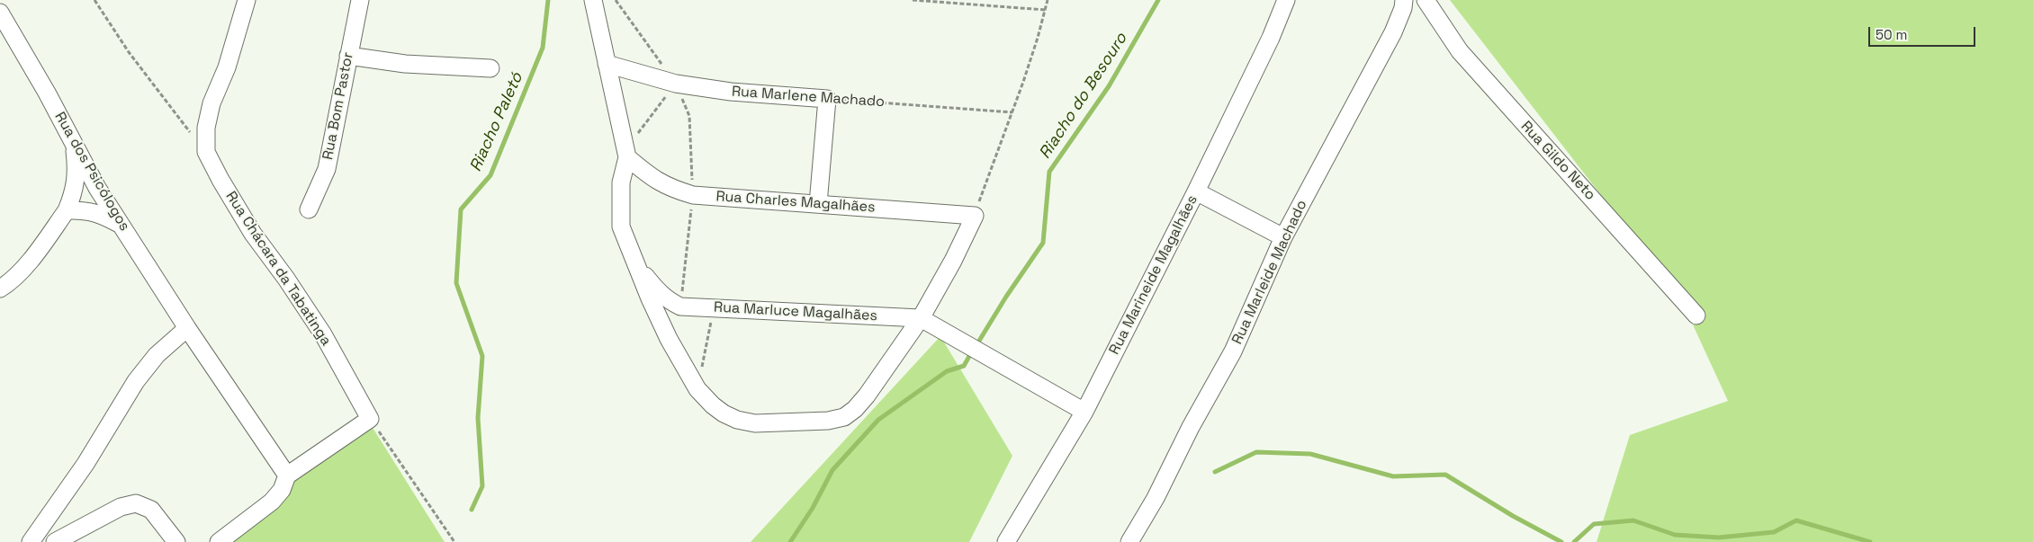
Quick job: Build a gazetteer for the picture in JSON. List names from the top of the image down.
{
  "streets": {
    "street": [
      "Rua Marlene Machado",
      "Rua Bom Pastor",
      "Rua Gildo Neto",
      "Rua dos Psicólogos",
      "Rua Charles Magalhães",
      "Rua Chácara da Tabatinga",
      "Rua Marleide Machado",
      "Rua Marineide Magalhães",
      "Rua Marluce Magalhães"
    ]
  },
  "crossings": [
    ["Rua Marineide Magalhães", "Rua Marluce Magalhães"]
  ],
  "water": ["Riacho do Besouro", "Riacho Paletó"],
  "scale_bar": "50 m"
}
